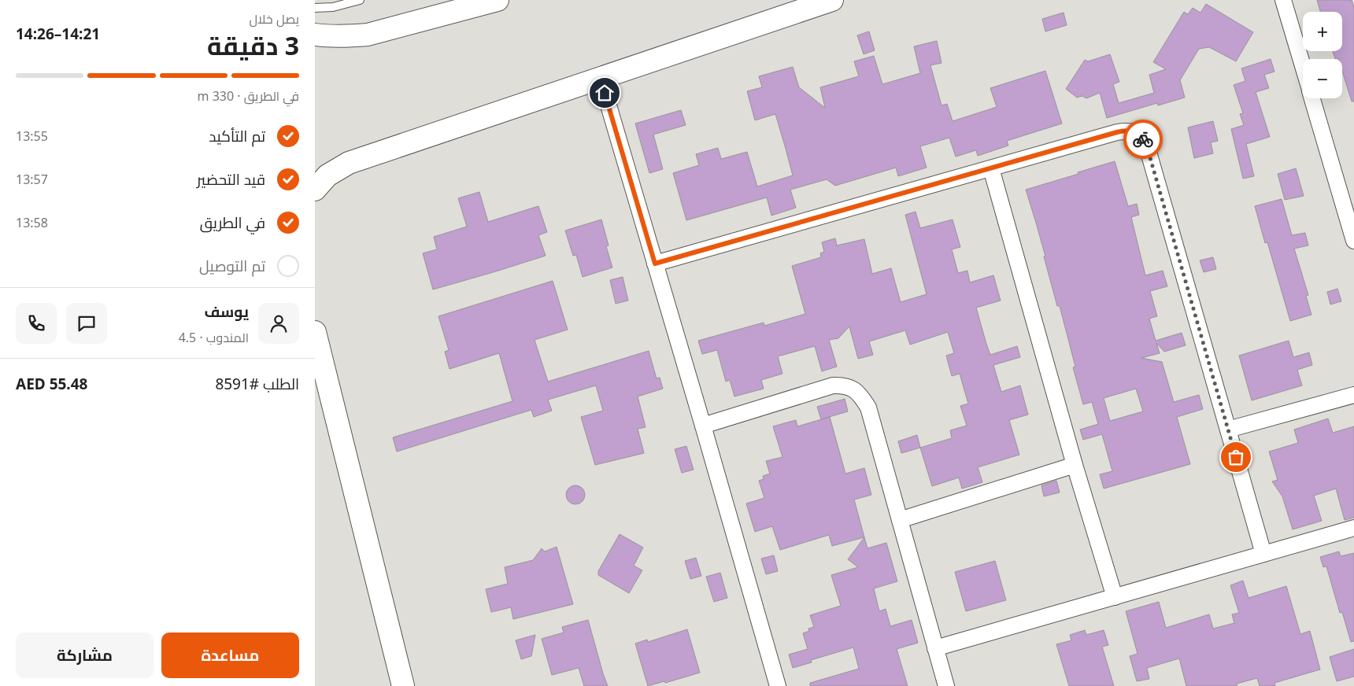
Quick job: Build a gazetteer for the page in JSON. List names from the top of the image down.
{
  "page": {
    "heading": ["3 دقيقة", "يصل خلال", "14:21–14:26"],
    "panel": [
      "يوسف",
      "المندوب · 4.5",
      "الطلب #8591",
      "AED 55.48"
    ],
    "map_buttons": ["+", "−"],
    "bar": "في الطريق · 330 m",
    "list": [
      ["تم التأكيد", "13:55"],
      ["قيد التحضير", "13:57"],
      ["في الطريق", "13:58"],
      "تم التوصيل"
    ],
    "buttons": ["مساعدة", "مشاركة"]
  }
}
